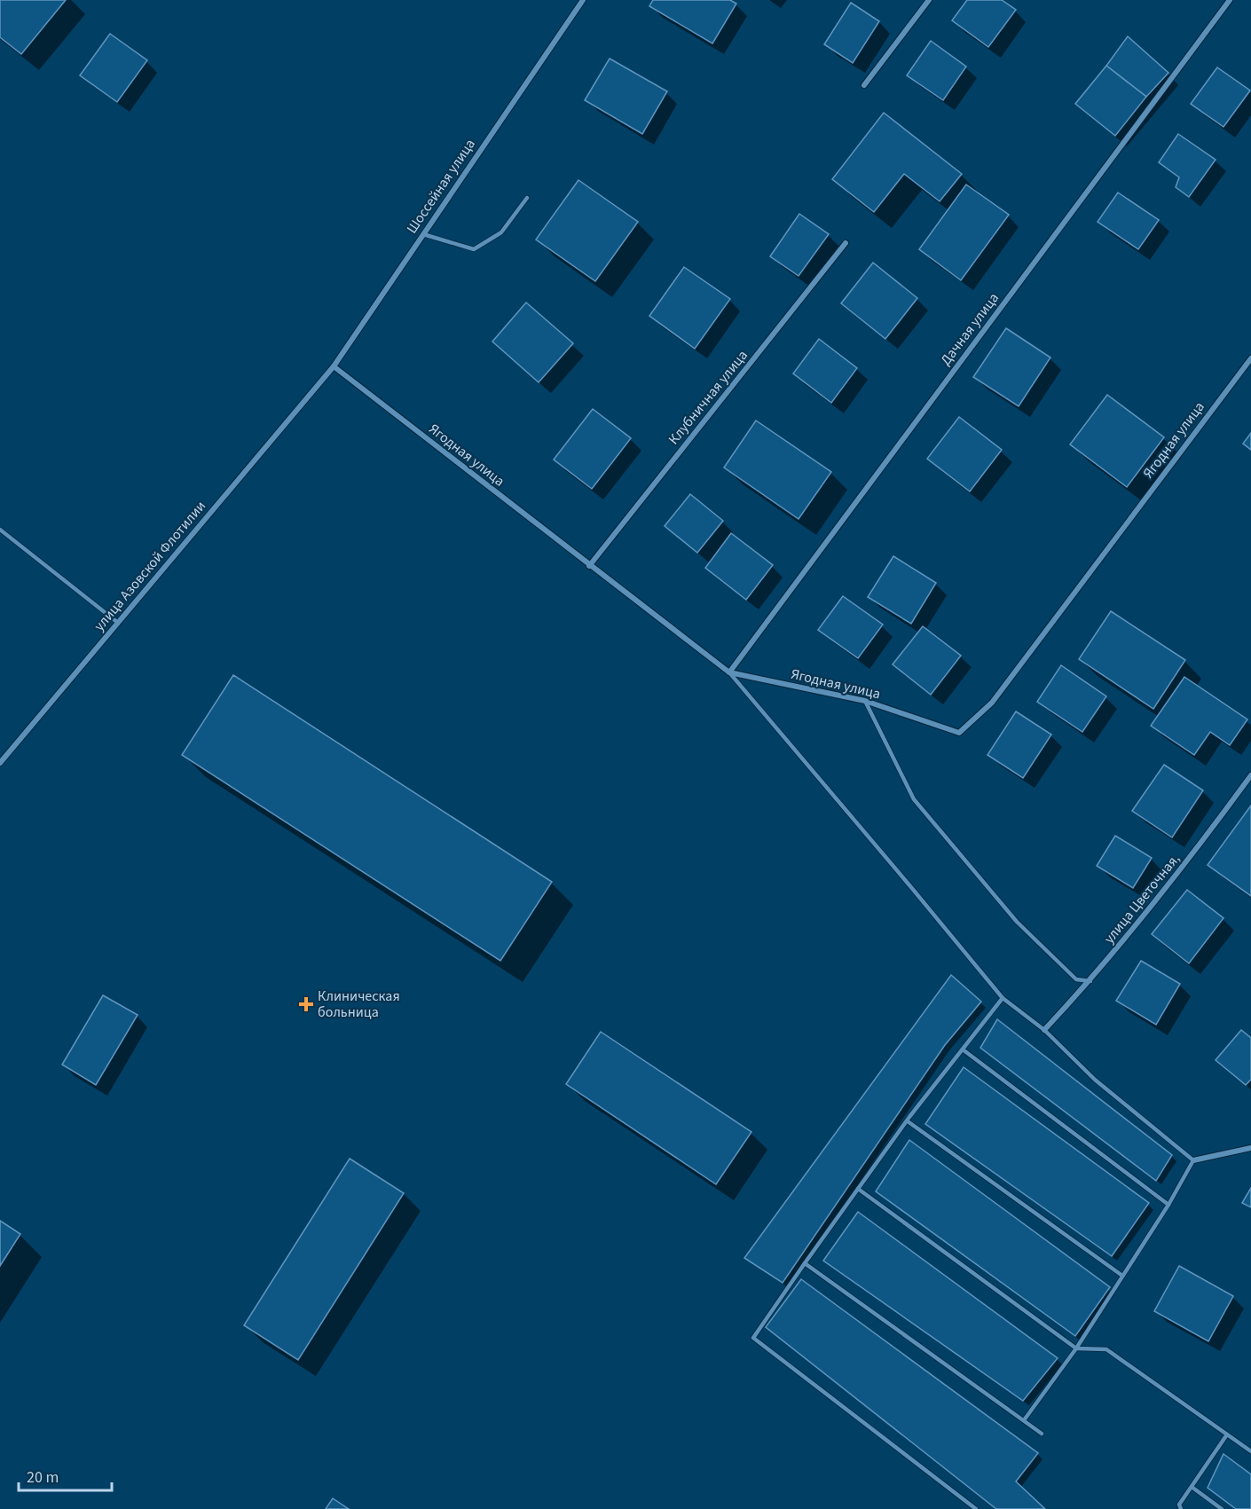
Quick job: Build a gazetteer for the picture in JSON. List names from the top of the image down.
{
  "streets": {
    "street": [
      "Шоссейная улица",
      "Дачная улица",
      "Клубничная улица",
      "Ягодная улица",
      "улица Азовской Флотилии",
      "улица Цветочная,"
    ]
  },
  "crossings": [
    ["Шоссейная улица", "Ягодная улица"],
    ["Шоссейная улица", "улица Азовской Флотилии"],
    ["Дачная улица", "Ягодная улица"],
    ["Клубничная улица", "Ягодная улица"]
  ],
  "places": {
    "health": ["Клиническая больница"]
  },
  "scale_bar": "20 m"
}
